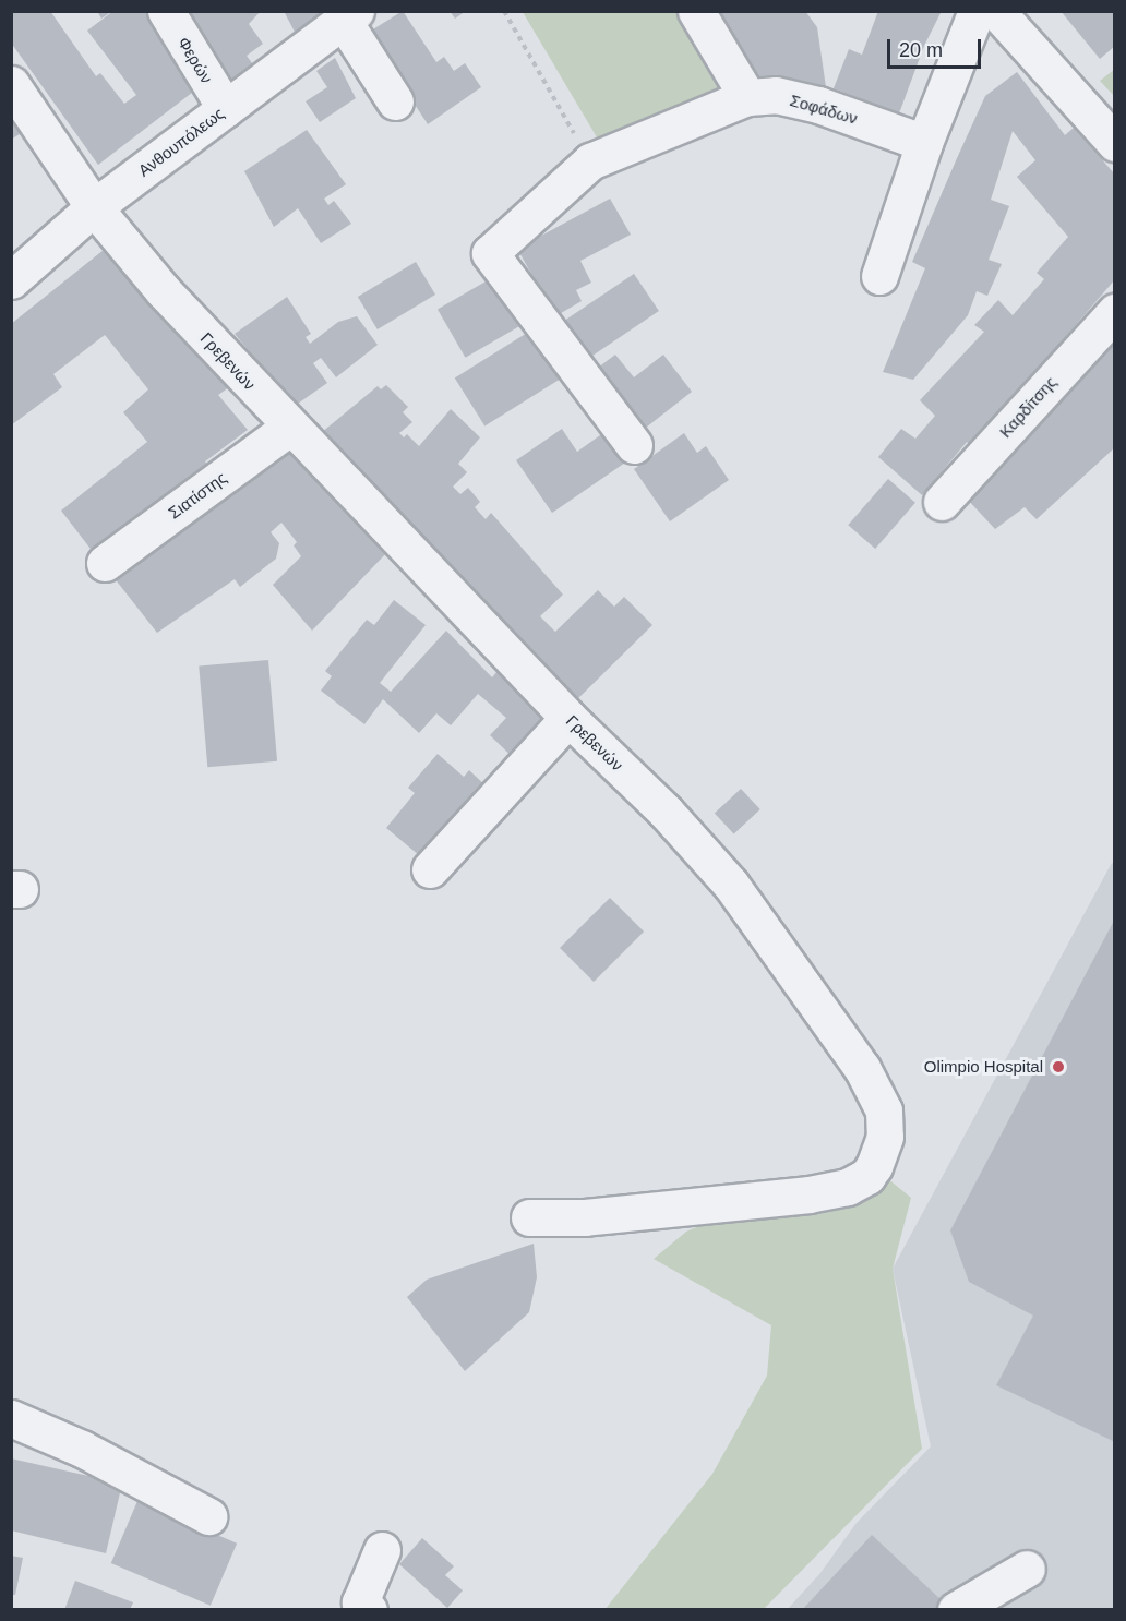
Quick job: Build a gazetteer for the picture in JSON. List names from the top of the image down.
{
  "streets": {
    "street": [
      "Φερών",
      "Σοφάδων",
      "Ανθουπόλεως",
      "Γρεβενών",
      "Καρδίτσης",
      "Σιατίστης"
    ]
  },
  "crossings": [
    ["Φερών", "Ανθουπόλεως"],
    ["Ανθουπόλεως", "Γρεβενών"],
    ["Γρεβενών", "Σιατίστης"]
  ],
  "places": ["Olimpio Hospital"],
  "scale_bar": "20 m"
}
